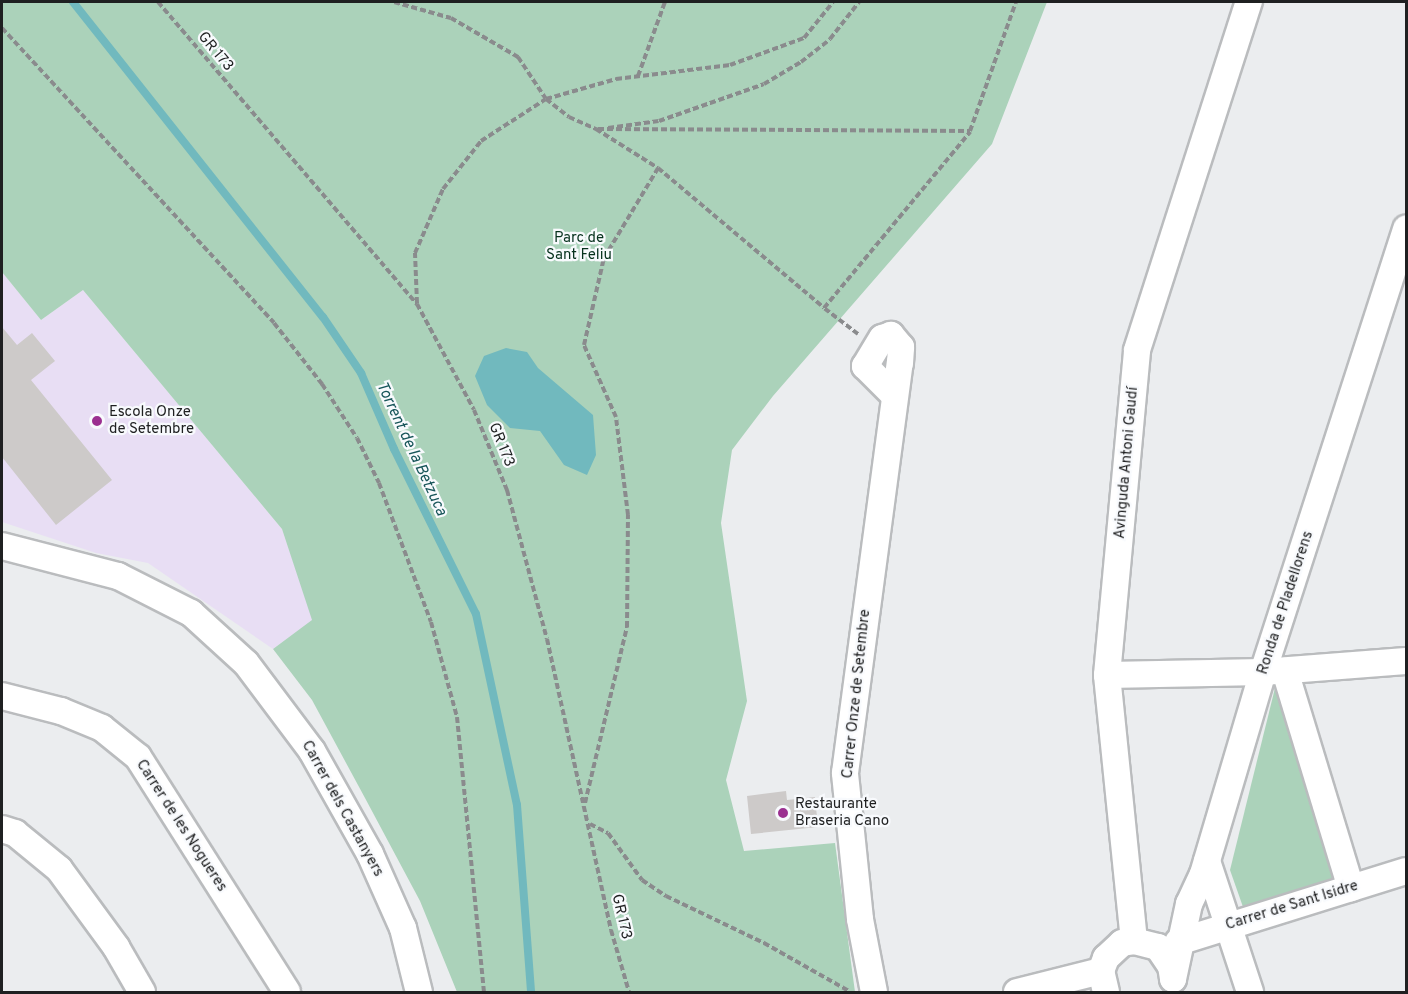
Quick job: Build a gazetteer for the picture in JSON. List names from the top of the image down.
{
  "streets": {
    "street": [
      "Avinguda Antoni Gaudí",
      "Ronda de Pladellorens",
      "Carrer Onze de Setembre",
      "Carrer dels Castanyers",
      "Carrer de les Nogueres",
      "Carrer de Sant Isidre"
    ],
    "path": ["GR 173"]
  },
  "crossings": [
    ["Ronda de Pladellorens", "Carrer de Sant Isidre"]
  ],
  "water": ["Torrent de la Betzuca"],
  "parks": ["Parc de Sant Feliu"],
  "places": ["Escola Onze de Setembre", "Restaurante Braseria Cano"]
}
